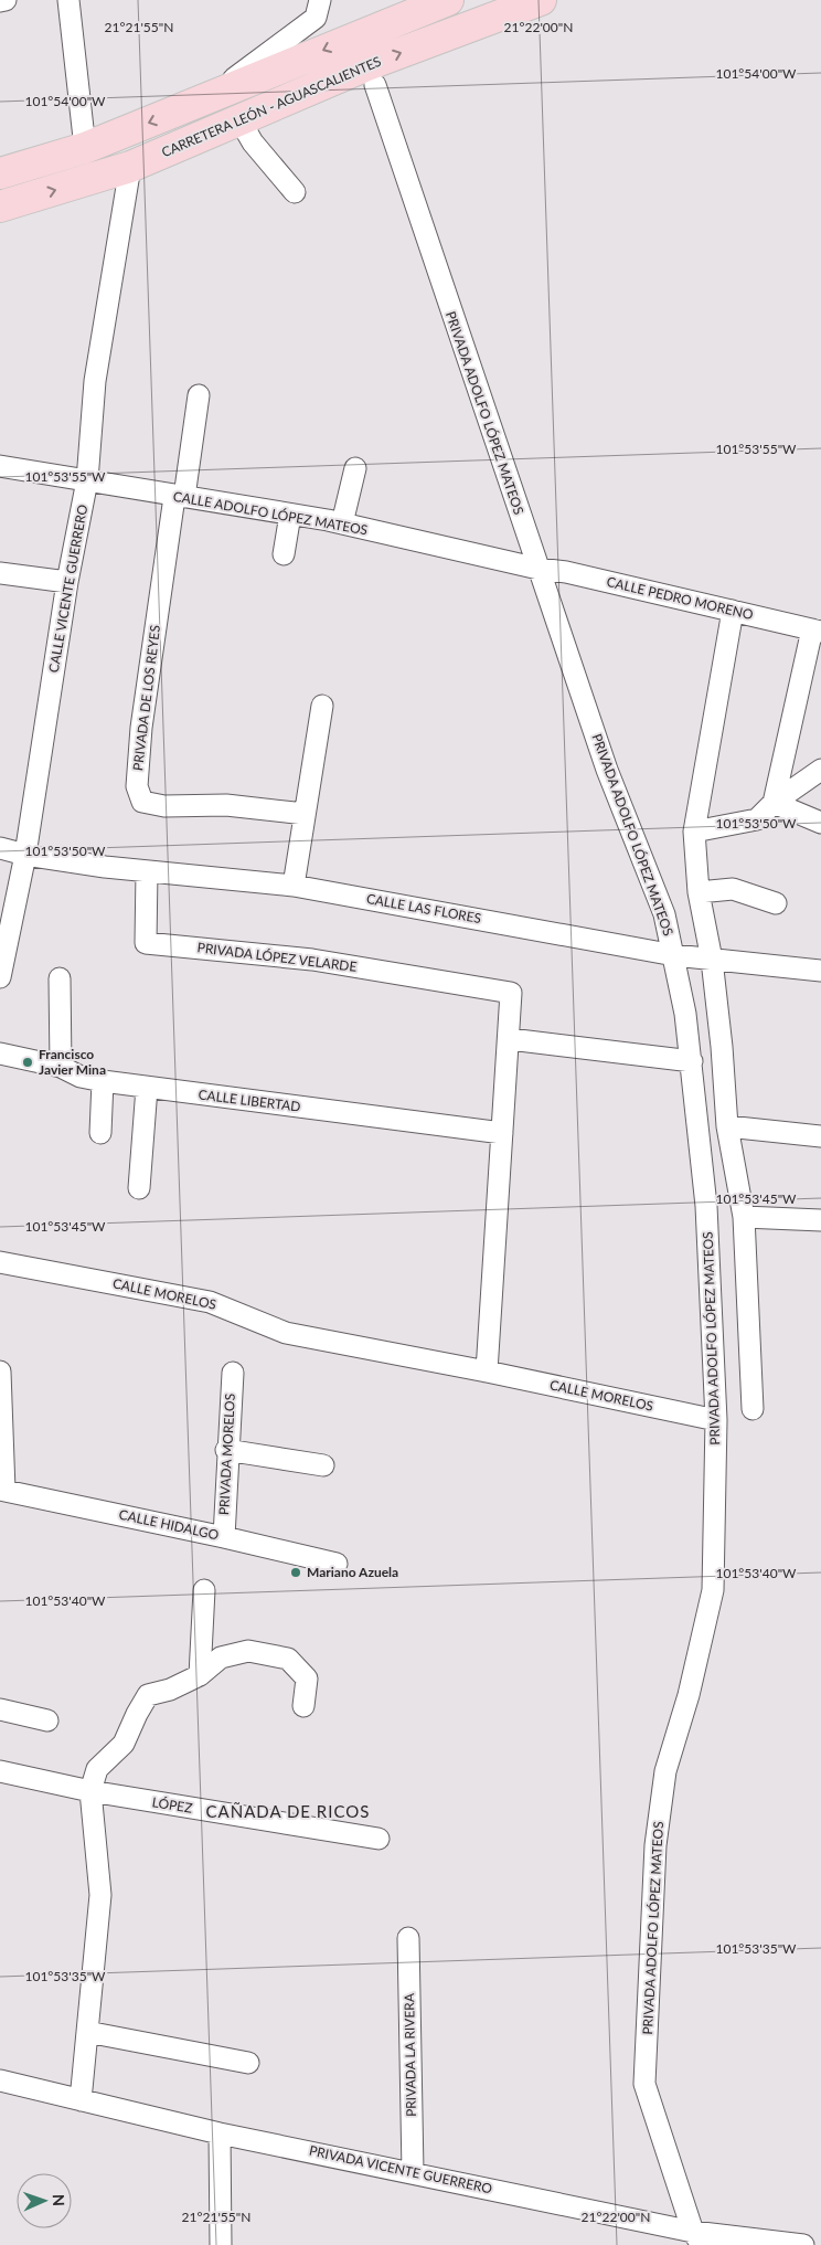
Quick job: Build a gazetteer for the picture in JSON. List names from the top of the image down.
{
  "streets": {
    "main road": ["CARRETERA LEÓN - AGUASCALIENTES"],
    "street": [
      "PRIVADA ADOLFO LÓPEZ MATEOS",
      "CALLE ADOLFO LÓPEZ MATEOS",
      "CALLE VICENTE GUERRERO",
      "CALLE PEDRO MORENO",
      "PRIVADA DE LOS REYES",
      "CALLE LAS FLORES",
      "PRIVADA LÓPEZ VELARDE",
      "CALLE LIBERTAD",
      "CALLE MORELOS",
      "PRIVADA MORELOS",
      "CALLE HIDALGO",
      "LÓPEZ",
      "PRIVADA LA RIVERA",
      "PRIVADA VICENTE GUERRERO"
    ]
  },
  "crossings": [
    ["CARRETERA LEÓN - AGUASCALIENTES", "CALLE VICENTE GUERRERO"],
    ["PRIVADA ADOLFO LÓPEZ MATEOS", "CALLE ADOLFO LÓPEZ MATEOS"],
    ["PRIVADA ADOLFO LÓPEZ MATEOS", "CALLE PEDRO MORENO"],
    ["PRIVADA ADOLFO LÓPEZ MATEOS", "CALLE LAS FLORES"],
    ["PRIVADA ADOLFO LÓPEZ MATEOS", "CALLE MORELOS"],
    ["PRIVADA ADOLFO LÓPEZ MATEOS", "PRIVADA VICENTE GUERRERO"],
    ["CALLE ADOLFO LÓPEZ MATEOS", "CALLE VICENTE GUERRERO"],
    ["CALLE ADOLFO LÓPEZ MATEOS", "CALLE PEDRO MORENO"],
    ["CALLE ADOLFO LÓPEZ MATEOS", "PRIVADA DE LOS REYES"],
    ["CALLE VICENTE GUERRERO", "CALLE LAS FLORES"],
    ["CALLE LAS FLORES", "PRIVADA LÓPEZ VELARDE"],
    ["PRIVADA MORELOS", "CALLE HIDALGO"],
    ["PRIVADA LA RIVERA", "PRIVADA VICENTE GUERRERO"]
  ],
  "districts": ["CAÑADA DE RICOS"],
  "places": ["Francisco Javier Mina", "Mariano Azuela"],
  "north": "right",
  "coordinates": [
    "21°21'55\"N",
    "21°22'00\"N",
    "101°54'00\"W",
    "101°53'55\"W",
    "101°53'50\"W",
    "101°53'45\"W",
    "101°53'40\"W",
    "101°53'35\"W"
  ]
}
